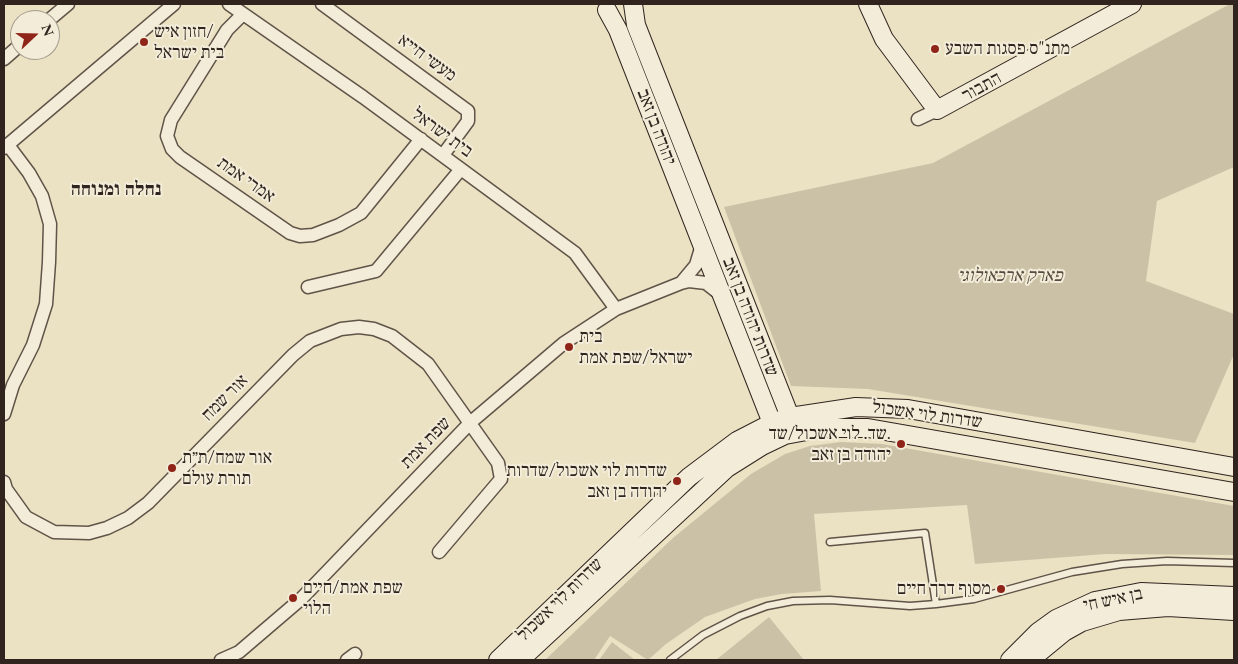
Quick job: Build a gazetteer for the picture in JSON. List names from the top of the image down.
{
  "streets": {
    "main road": [
      "התבור",
      "יהודה בן זאב",
      "שדרות יהודה בן זאב",
      "שדרות לוי אשכול",
      "בן איש חי"
    ],
    "street": [
      "מעשי חייא",
      "בית ישראל",
      "אמרי אמת",
      "אור שמח",
      "שפת אמת"
    ]
  },
  "crossings": [
    ["מעשי חייא", "בית ישראל"],
    ["יהודה בן זאב", "שדרות יהודה בן זאב"],
    ["יהודה בן זאב", "שפת אמת"],
    ["בית ישראל", "אמרי אמת"],
    ["בית ישראל", "שפת אמת"],
    ["שדרות יהודה בן זאב", "שדרות לוי אשכול"],
    ["שדרות יהודה בן זאב", "שפת אמת"],
    ["אור שמח", "שפת אמת"]
  ],
  "districts": ["נחלה ומנוחה"],
  "parks": ["פארק ארכאולוגי"],
  "places": [
    "חזון איש/ בית ישראל",
    "מתנ\"ס פסגות השבע",
    "בית ישראל/שפת אמת",
    "שד. לוי אשכול/שד. יהודה בן זאב",
    "אור שמח/ת״ת תורת עולם",
    "שדרות לוי אשכול/שדרות יהודה בן זאב",
    "מסוף דרך חיים",
    "שפת אמת/חיים הלוי"
  ],
  "north": "right"
}
